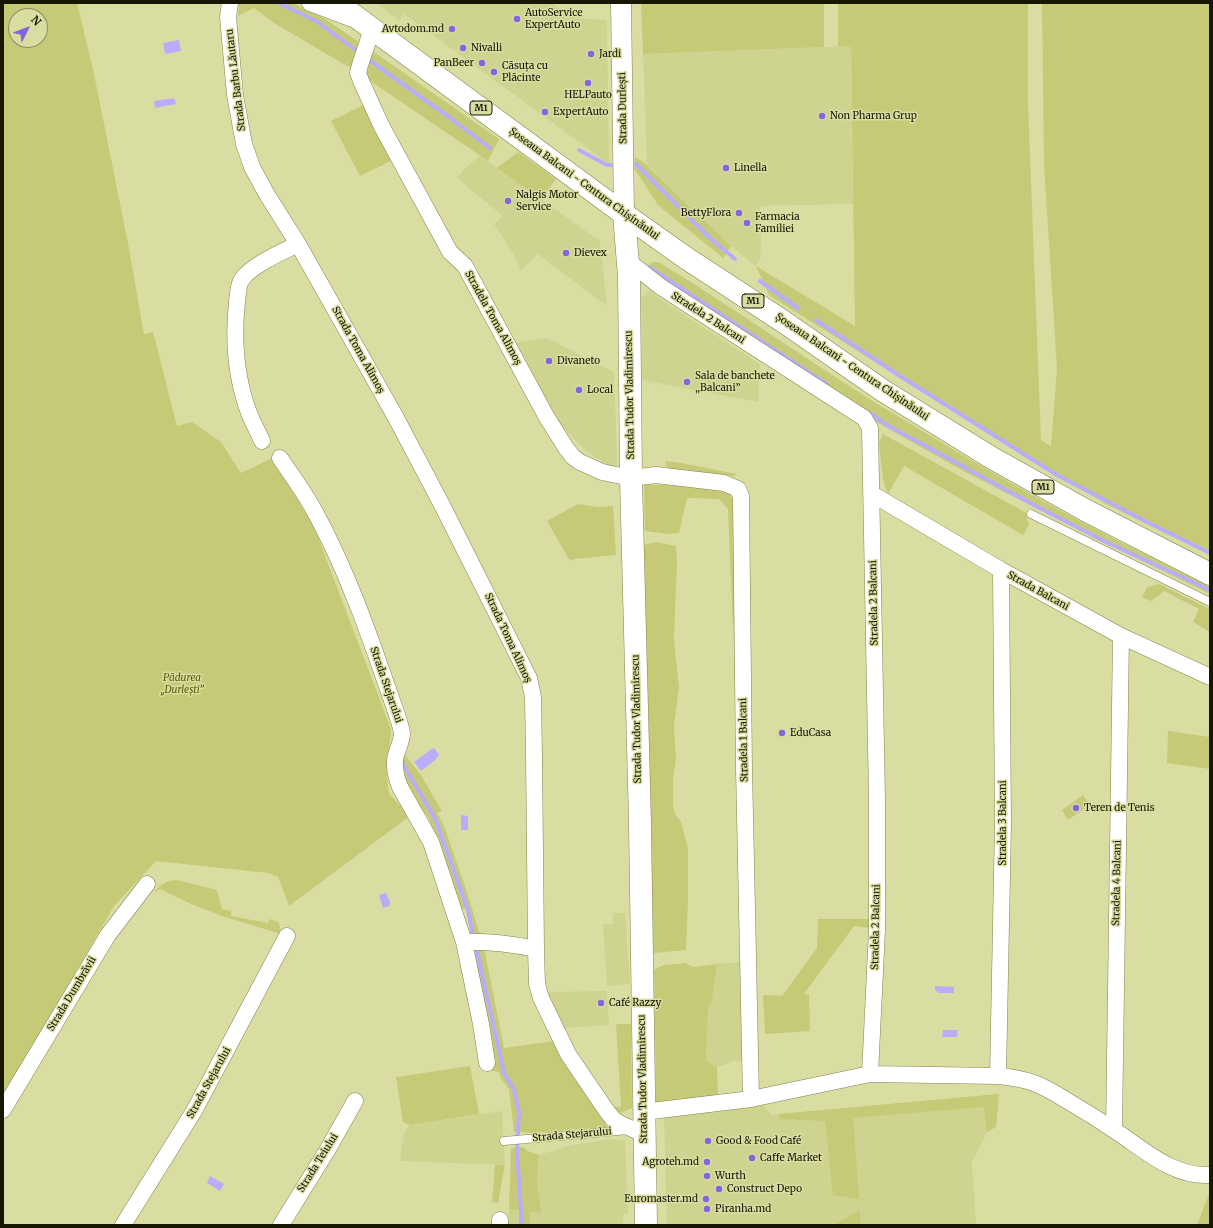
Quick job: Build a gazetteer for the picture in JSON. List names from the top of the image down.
{
  "streets": {
    "main road": ["M1", "Șoseaua Balcani - Centura Chișinăului", "Strada Tudor Vladimirescu"],
    "street": [
      "Strada Barbu Lăutaru",
      "Strada Durlești",
      "Stradela Toma Alimoș",
      "Stradela 2 Balcani",
      "Strada Toma Alimoș",
      "Strada Balcani",
      "Strada Stejarului",
      "Stradela 1 Balcani",
      "Stradela 3 Balcani",
      "Stradela 4 Balcani",
      "Strada Dumbrăvii",
      "Strada Teiului"
    ]
  },
  "crossings": [
    ["Strada Barbu Lăutaru", "Strada Toma Alimoș"],
    ["Strada Durlești", "Șoseaua Balcani - Centura Chișinăului"],
    ["Strada Durlești", "Strada Tudor Vladimirescu"],
    ["Șoseaua Balcani - Centura Chișinăului", "Stradela Toma Alimoș"],
    ["Șoseaua Balcani - Centura Chișinăului", "Strada Tudor Vladimirescu"],
    ["Stradela Toma Alimoș", "Strada Tudor Vladimirescu"],
    ["Stradela Toma Alimoș", "Stradela 1 Balcani"],
    ["Stradela 2 Balcani", "Strada Tudor Vladimirescu"],
    ["Stradela 2 Balcani", "Strada Balcani"],
    ["Strada Toma Alimoș", "Strada Tudor Vladimirescu"],
    ["Strada Toma Alimoș", "Strada Stejarului"],
    ["Strada Tudor Vladimirescu", "Strada Stejarului"],
    ["Strada Tudor Vladimirescu", "Stradela 1 Balcani"],
    ["Strada Balcani", "Stradela 3 Balcani"],
    ["Strada Balcani", "Stradela 4 Balcani"]
  ],
  "parks": ["Pădurea „Durlești”"],
  "places": [
    "AutoService ExpertAuto",
    "Avtodom.md",
    "Nivalli",
    "Jardi",
    "PanBeer",
    "Căsuța cu Plăcinte",
    "HELPauto",
    "ExpertAuto",
    "Non Pharma Grup",
    "Linella",
    "Nalgis Motor Service",
    "BettyFlora",
    "Farmacia Familiei",
    "Dievex",
    "Divaneto",
    "Sala de banchete „Balcani”",
    "Local",
    "EduCasa",
    "Teren de Tenis",
    "Café Razzy",
    "Good & Food Café",
    "Caffe Market",
    "Agroteh.md",
    "Wurth",
    "Construct Depo",
    "Euromaster.md",
    "Piranha.md"
  ],
  "north": "top right"
}
